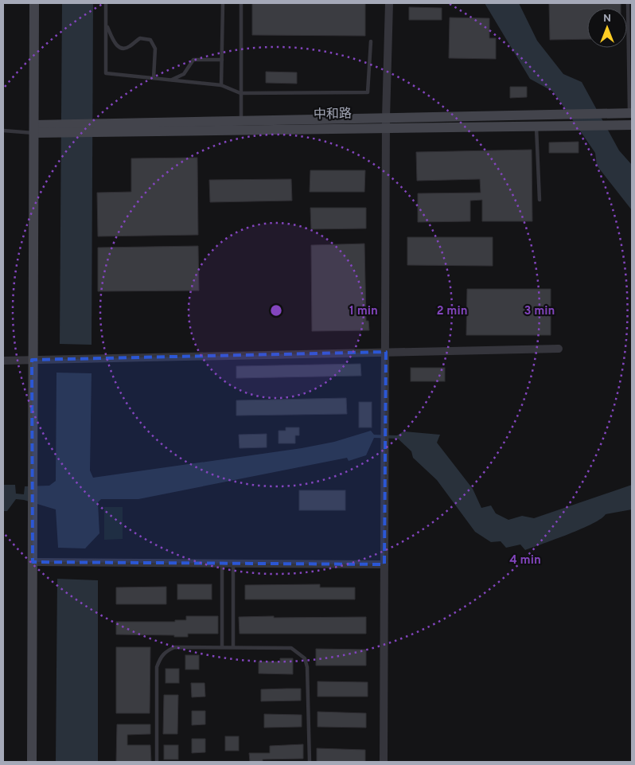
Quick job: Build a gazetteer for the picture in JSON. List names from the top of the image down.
{
  "streets": {
    "main road": ["中和路"]
  },
  "north": "top",
  "rings": [
    "1 min",
    "2 min",
    "3 min",
    "4 min"
  ]
}
